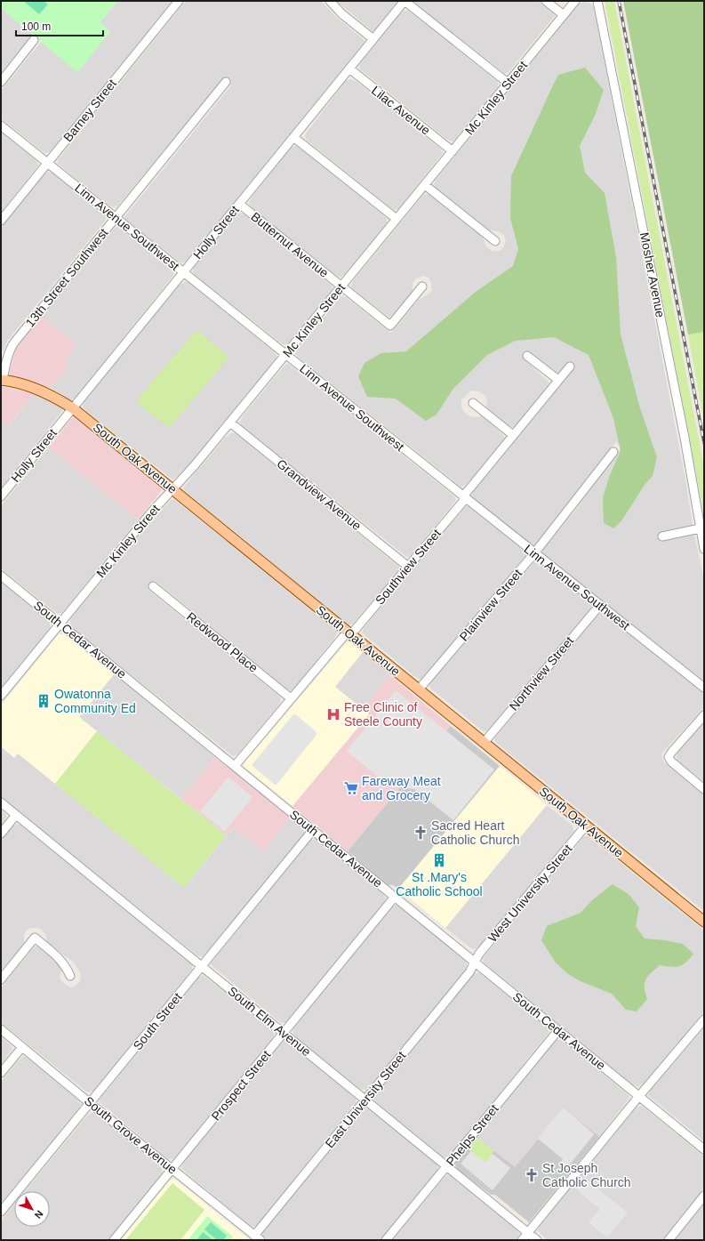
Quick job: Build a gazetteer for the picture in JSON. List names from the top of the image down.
{
  "streets": {
    "main road": ["South Oak Avenue"],
    "street": [
      "Mc Kinley Street",
      "Barney Street",
      "Lilac Avenue",
      "Linn Avenue Southwest",
      "Holly Street",
      "Butternut Avenue",
      "Mosher Avenue",
      "13th Street Southwest",
      "Grandview Avenue",
      "Southview Street",
      "Plainview Street",
      "South Cedar Avenue",
      "Redwood Place",
      "Northview Street",
      "West University Street",
      "South Street",
      "South Elm Avenue",
      "Prospect Street",
      "East University Street",
      "South Grove Avenue",
      "Phelps Street"
    ]
  },
  "crossings": [
    ["Mc Kinley Street", "Lilac Avenue"],
    ["Mc Kinley Street", "Linn Avenue Southwest"],
    ["Mc Kinley Street", "Butternut Avenue"],
    ["Mc Kinley Street", "South Oak Avenue"],
    ["Mc Kinley Street", "Grandview Avenue"],
    ["Mc Kinley Street", "South Cedar Avenue"],
    ["Barney Street", "Linn Avenue Southwest"],
    ["Lilac Avenue", "Holly Street"],
    ["Linn Avenue Southwest", "Holly Street"],
    ["Linn Avenue Southwest", "13th Street Southwest"],
    ["Linn Avenue Southwest", "Southview Street"],
    ["Linn Avenue Southwest", "Plainview Street"],
    ["Linn Avenue Southwest", "Northview Street"],
    ["Holly Street", "Butternut Avenue"],
    ["Holly Street", "South Oak Avenue"],
    ["13th Street Southwest", "South Oak Avenue"],
    ["South Oak Avenue", "Southview Street"],
    ["South Oak Avenue", "Plainview Street"],
    ["South Oak Avenue", "Northview Street"],
    ["South Oak Avenue", "West University Street"],
    ["Grandview Avenue", "Southview Street"],
    ["Southview Street", "South Cedar Avenue"],
    ["Southview Street", "Redwood Place"],
    ["South Cedar Avenue", "West University Street"],
    ["South Cedar Avenue", "South Street"],
    ["South Cedar Avenue", "Prospect Street"],
    ["South Cedar Avenue", "East University Street"],
    ["South Cedar Avenue", "Phelps Street"],
    ["West University Street", "East University Street"],
    ["South Street", "South Elm Avenue"],
    ["South Street", "South Grove Avenue"],
    ["South Elm Avenue", "Prospect Street"],
    ["South Elm Avenue", "East University Street"],
    ["South Elm Avenue", "Phelps Street"],
    ["Prospect Street", "South Grove Avenue"],
    ["East University Street", "South Grove Avenue"]
  ],
  "places": {
    "building": ["Owatonna Community Ed", "St .Mary's Catholic School"],
    "hospital": ["Free Clinic of Steele County"],
    "supermarket": ["Fareway Meat and Grocery"],
    "church": ["Sacred Heart Catholic Church", "St Joseph Catholic Church"]
  },
  "scale_bar": "100 m",
  "north": "bottom right"
}
